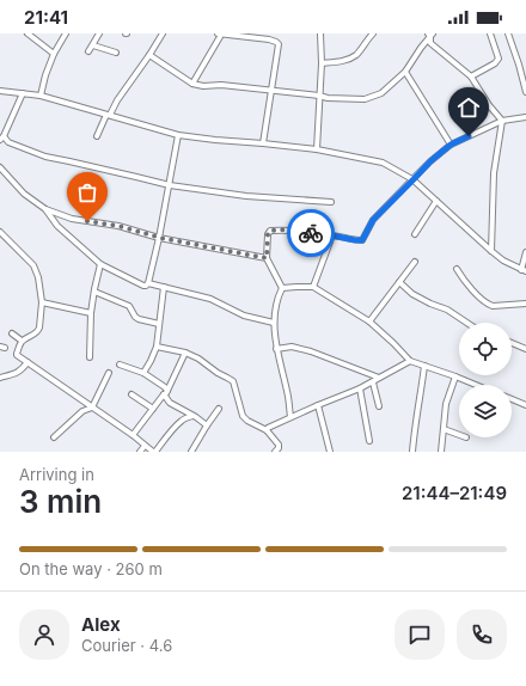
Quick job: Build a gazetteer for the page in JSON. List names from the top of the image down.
{
  "page": {
    "status": "21:41",
    "heading": ["3 min", "Arriving in", "21:44–21:49"],
    "panel": ["Alex", "Courier · 4.6"],
    "bar": "On the way · 260 m"
  }
}
